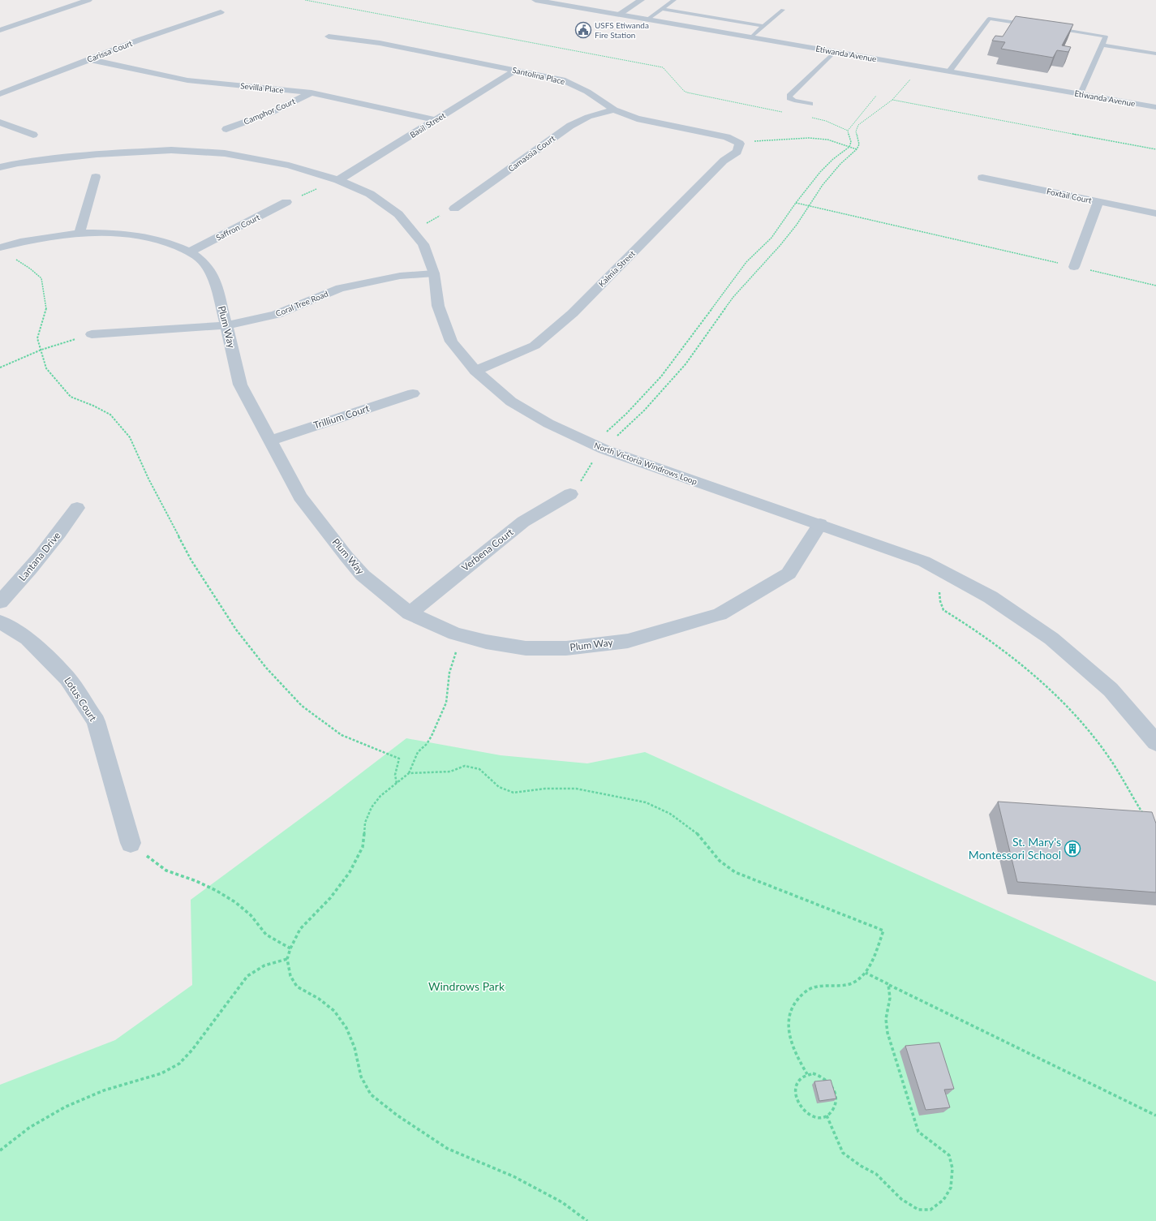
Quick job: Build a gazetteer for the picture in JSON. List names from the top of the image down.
{
  "streets": {
    "street": [
      "Carissa Court",
      "Etiwanda Avenue",
      "Santolina Place",
      "Sevilla Place",
      "Camphor Court",
      "Basil Street",
      "Camassia Court",
      "Foxtail Court",
      "Saffron Court",
      "Kalmia Street",
      "Coral Tree Road",
      "Plum Way",
      "Trillium Court",
      "North Victoria Windrows Loop",
      "Verbena Court",
      "Lantana Drive",
      "Lotus Court"
    ]
  },
  "crossings": [
    ["Carissa Court", "Sevilla Place"],
    ["Santolina Place", "Basil Street"],
    ["Santolina Place", "Camassia Court"],
    ["Santolina Place", "Kalmia Street"],
    ["Sevilla Place", "Camphor Court"],
    ["Sevilla Place", "Basil Street"],
    ["Basil Street", "North Victoria Windrows Loop"],
    ["Saffron Court", "Plum Way"],
    ["Kalmia Street", "North Victoria Windrows Loop"],
    ["Coral Tree Road", "Plum Way"],
    ["Coral Tree Road", "North Victoria Windrows Loop"],
    ["Plum Way", "Trillium Court"],
    ["Plum Way", "North Victoria Windrows Loop"],
    ["Plum Way", "Verbena Court"]
  ],
  "parks": ["Windrows Park"],
  "places": {
    "public building": ["USFS Etiwanda Fire Station"],
    "building": ["St. Mary's Montessori School"]
  }
}
